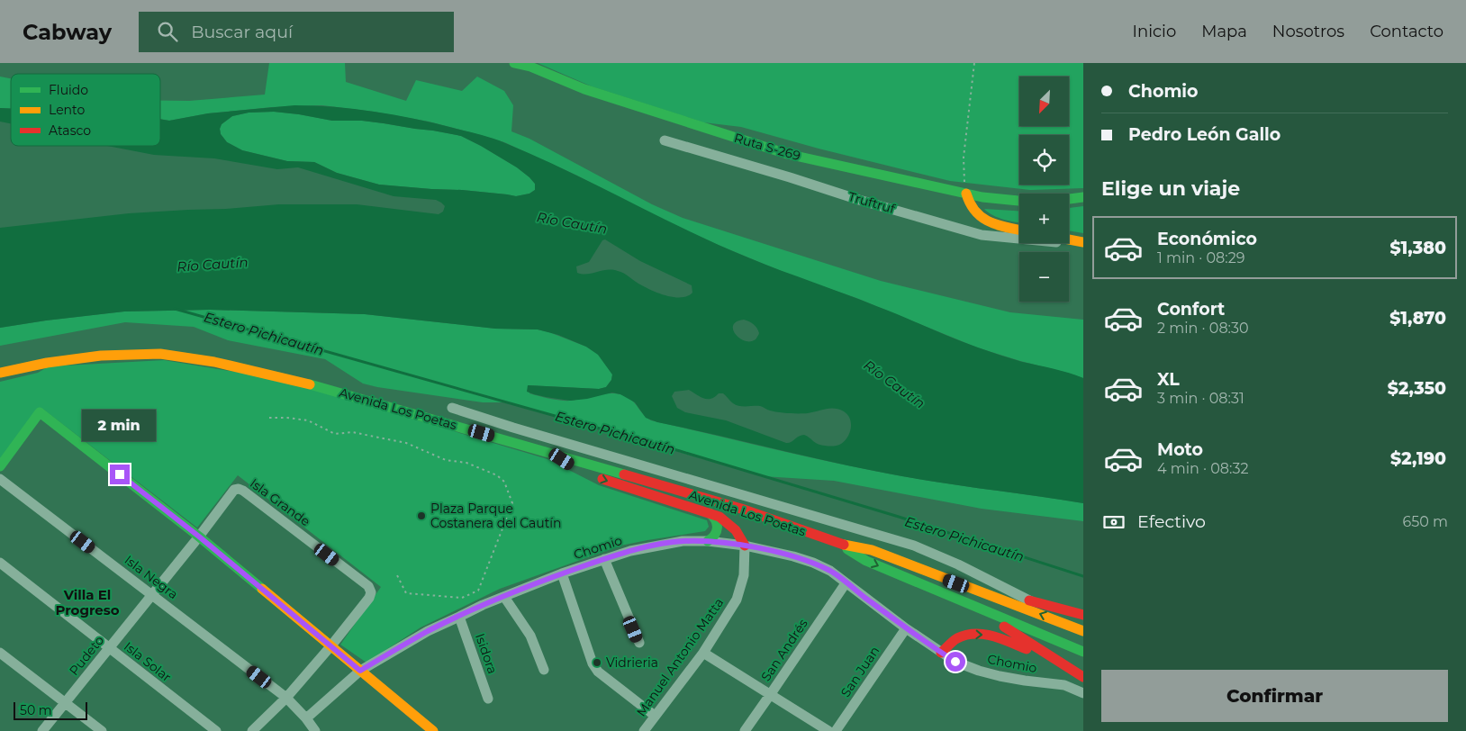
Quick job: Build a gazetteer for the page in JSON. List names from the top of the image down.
{
  "streets": {
    "main road": ["Ruta S-269", "Truftruf", "Avenida Los Poetas"],
    "street": [
      "Isla Grande",
      "Chomio",
      "Isla Negra",
      "San Andrés",
      "Isidora",
      "Pudeto",
      "Manuel Antonio Matta",
      "Isla Solar",
      "San Juan"
    ]
  },
  "crossings": [
    ["Isla Grande", "Pudeto"],
    ["Chomio", "Isla Negra"],
    ["Chomio", "San Andrés"],
    ["Chomio", "Isidora"],
    ["Chomio", "Manuel Antonio Matta"],
    ["Chomio", "San Juan"],
    ["Isla Negra", "Pudeto"],
    ["Pudeto", "Isla Solar"]
  ],
  "districts": ["Villa El Progreso"],
  "water": ["Río Cautín", "Estero Pichicautín"],
  "places": ["Plaza Parque Costanera del Cautín", "Vidrieria"],
  "legend": ["Fluido", "Lento", "Atasco"],
  "scale_bar": "50 m",
  "north": "bottom left",
  "page": {
    "header": "Cabway",
    "search": "Buscar aquí",
    "nav": [
      "Inicio",
      "Mapa",
      "Nosotros",
      "Contacto"
    ],
    "banner": ["Chomio", "Pedro León Gallo"],
    "map_buttons": ["+", "−"],
    "heading": "Elige un viaje",
    "list": [
      {
        "name": "Económico",
        "note": "1 min · 08:29",
        "value": "$1,380"
      },
      {
        "name": "Confort",
        "note": "2 min · 08:30",
        "value": "$1,870"
      },
      {
        "name": "XL",
        "note": "3 min · 08:31",
        "value": "$2,350"
      },
      {
        "name": "Moto",
        "note": "4 min · 08:32",
        "value": "$2,190"
      }
    ],
    "bubble": "2 min",
    "pay": ["Efectivo", "650 m"],
    "buttons": "Confirmar",
    "scale": "50 m"
  }
}
